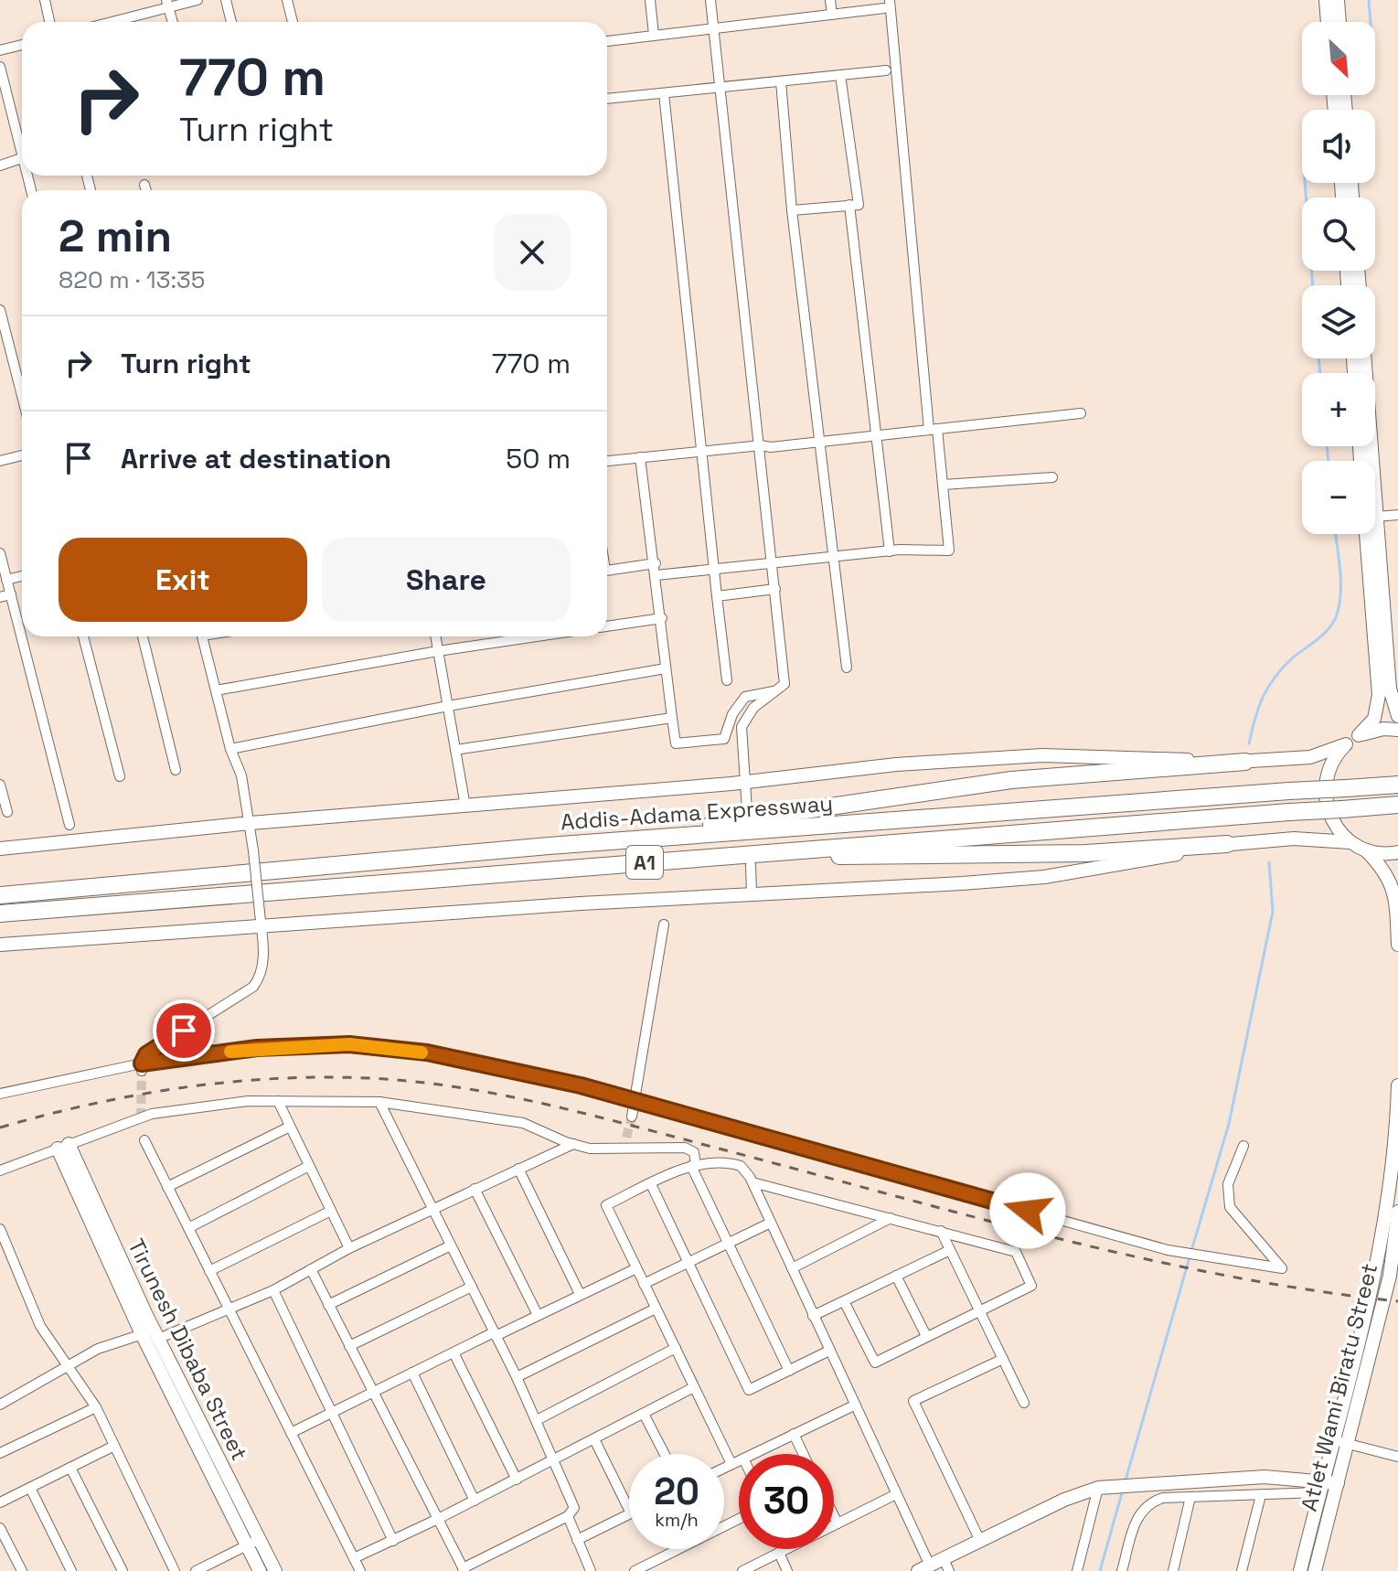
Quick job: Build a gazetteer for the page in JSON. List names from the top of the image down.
{
  "streets": {
    "highway": ["Addis-Adama Expressway", "A1"],
    "street": ["Tirunesh Dibaba Street", "Atlet Wami Biratu Street"]
  },
  "north": "bottom right",
  "page": {
    "map_buttons": ["+", "−"],
    "turn": ["770 m", "Turn right"],
    "heading": ["2 min", "820 m · 13:35"],
    "list": [
      {
        "name": "Turn right",
        "value": "770 m"
      },
      {
        "name": "Arrive at destination",
        "value": "50 m"
      }
    ],
    "buttons": ["Exit", "Share"],
    "speed": "20 km/h",
    "limit": "30"
  }
}
